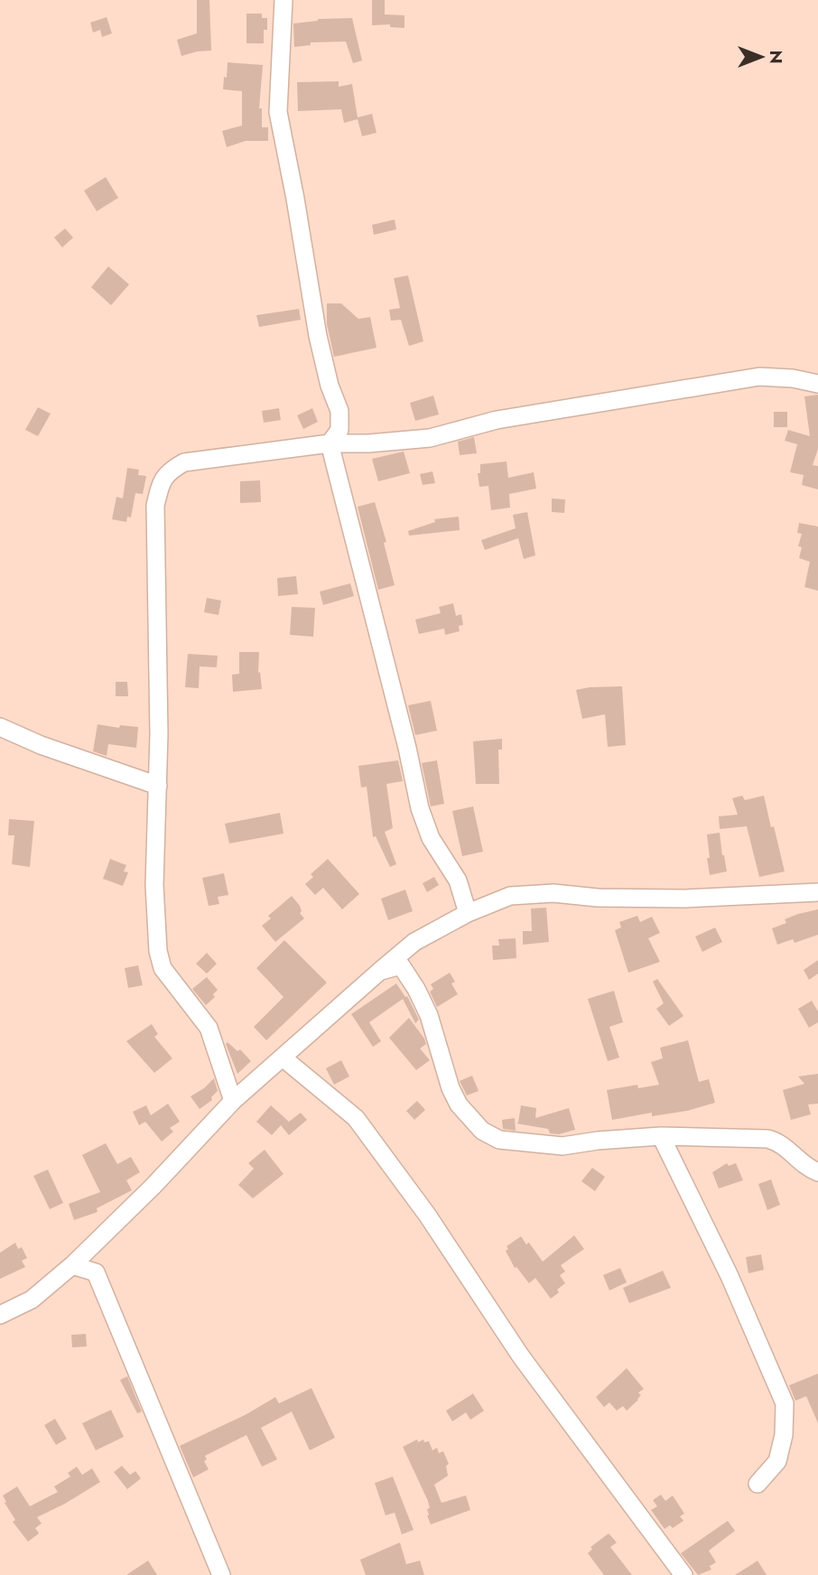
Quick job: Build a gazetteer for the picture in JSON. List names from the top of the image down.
{
  "north": "right"
}
